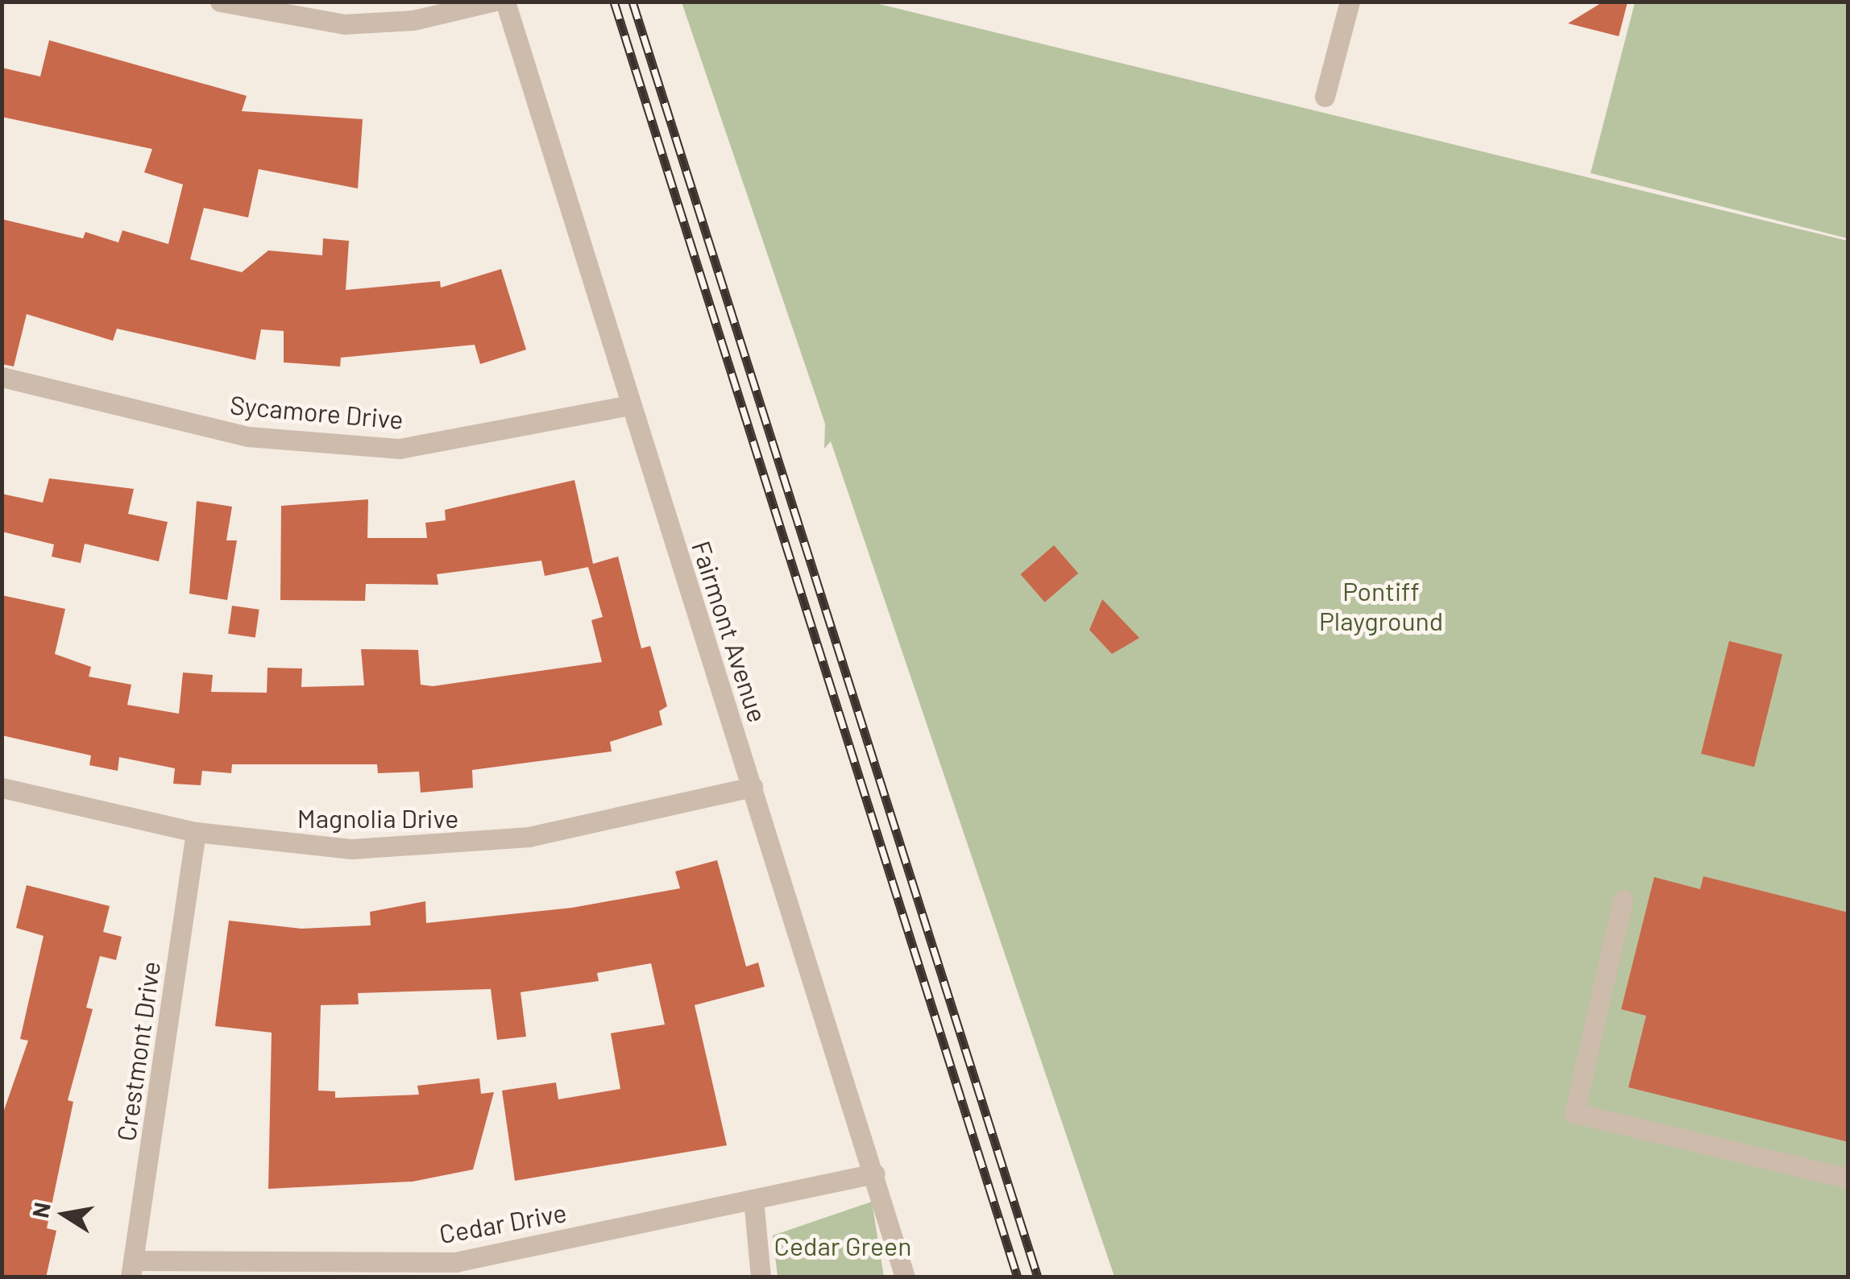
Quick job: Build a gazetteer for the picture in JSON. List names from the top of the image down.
{
  "streets": {
    "street": [
      "Sycamore Drive",
      "Fairmont Avenue",
      "Magnolia Drive",
      "Crestmont Drive",
      "Cedar Drive"
    ]
  },
  "crossings": [
    ["Sycamore Drive", "Fairmont Avenue"],
    ["Fairmont Avenue", "Magnolia Drive"],
    ["Fairmont Avenue", "Cedar Drive"],
    ["Magnolia Drive", "Crestmont Drive"],
    ["Crestmont Drive", "Cedar Drive"]
  ],
  "parks": ["Pontiff Playground", "Cedar Green"],
  "north": "left"
}
